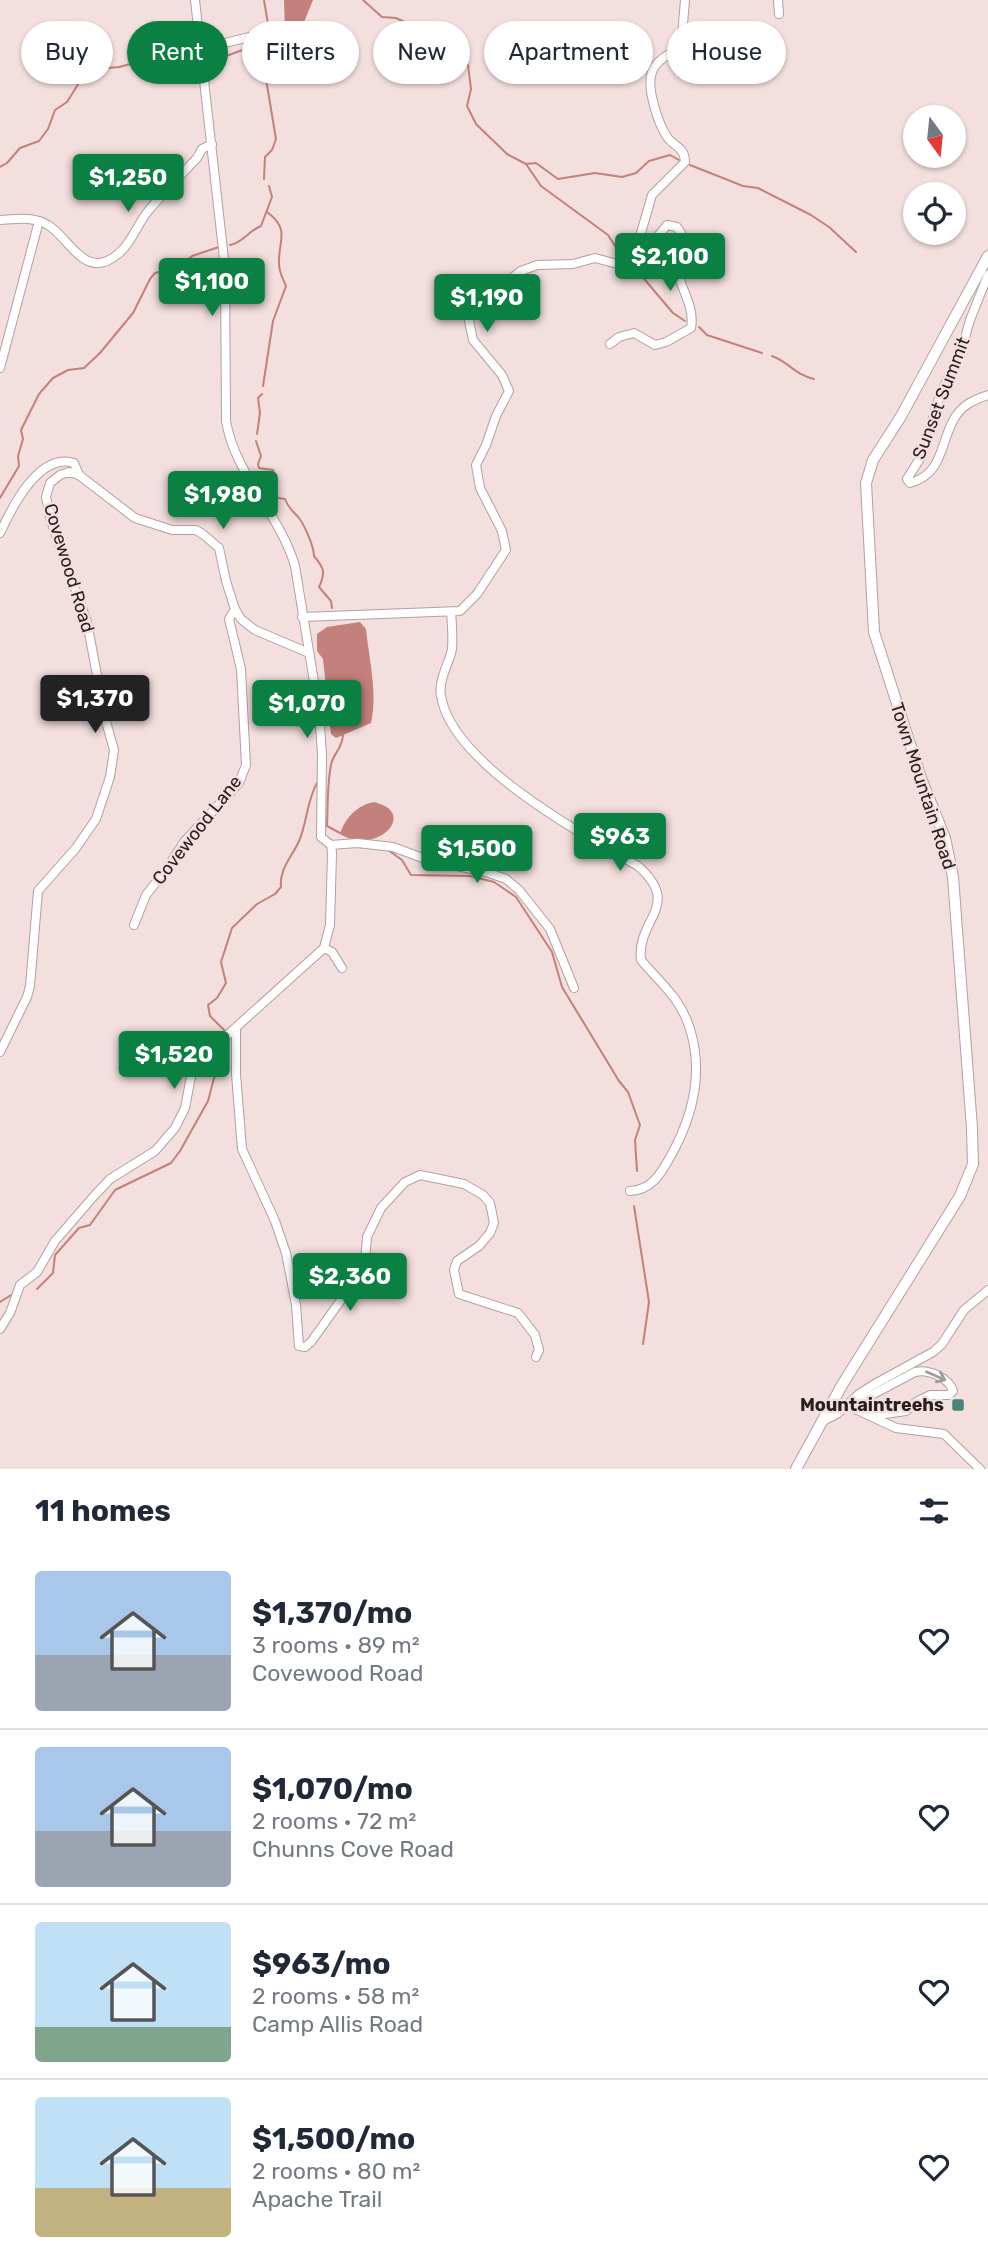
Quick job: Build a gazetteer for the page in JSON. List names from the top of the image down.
{
  "streets": {
    "main road": ["Town Mountain Road"],
    "street": ["Sunset Summit", "Covewood Road", "Covewood Lane"]
  },
  "places": {
    "transit": ["Mountaintreehs"]
  },
  "north": "bottom",
  "page": {
    "chip": [
      "Buy",
      "Rent",
      "Filters",
      "New",
      "Apartment",
      "House"
    ],
    "price": [
      "$1,250",
      "$2,100",
      "$1,100",
      "$1,190",
      "$1,980",
      "$1,370",
      "$1,070",
      "$963",
      "$1,500",
      "$1,520",
      "$2,360"
    ],
    "heading": "11 homes",
    "list": [
      {
        "name": "$1,370/mo",
        "note": "3 rooms · 89 m² · Covewood Road"
      },
      {
        "name": "$1,070/mo",
        "note": "2 rooms · 72 m² · Chunns Cove Road"
      },
      {
        "name": "$963/mo",
        "note": "2 rooms · 58 m² · Camp Allis Road"
      },
      {
        "name": "$1,500/mo",
        "note": "2 rooms · 80 m² · Apache Trail"
      }
    ]
  }
}
